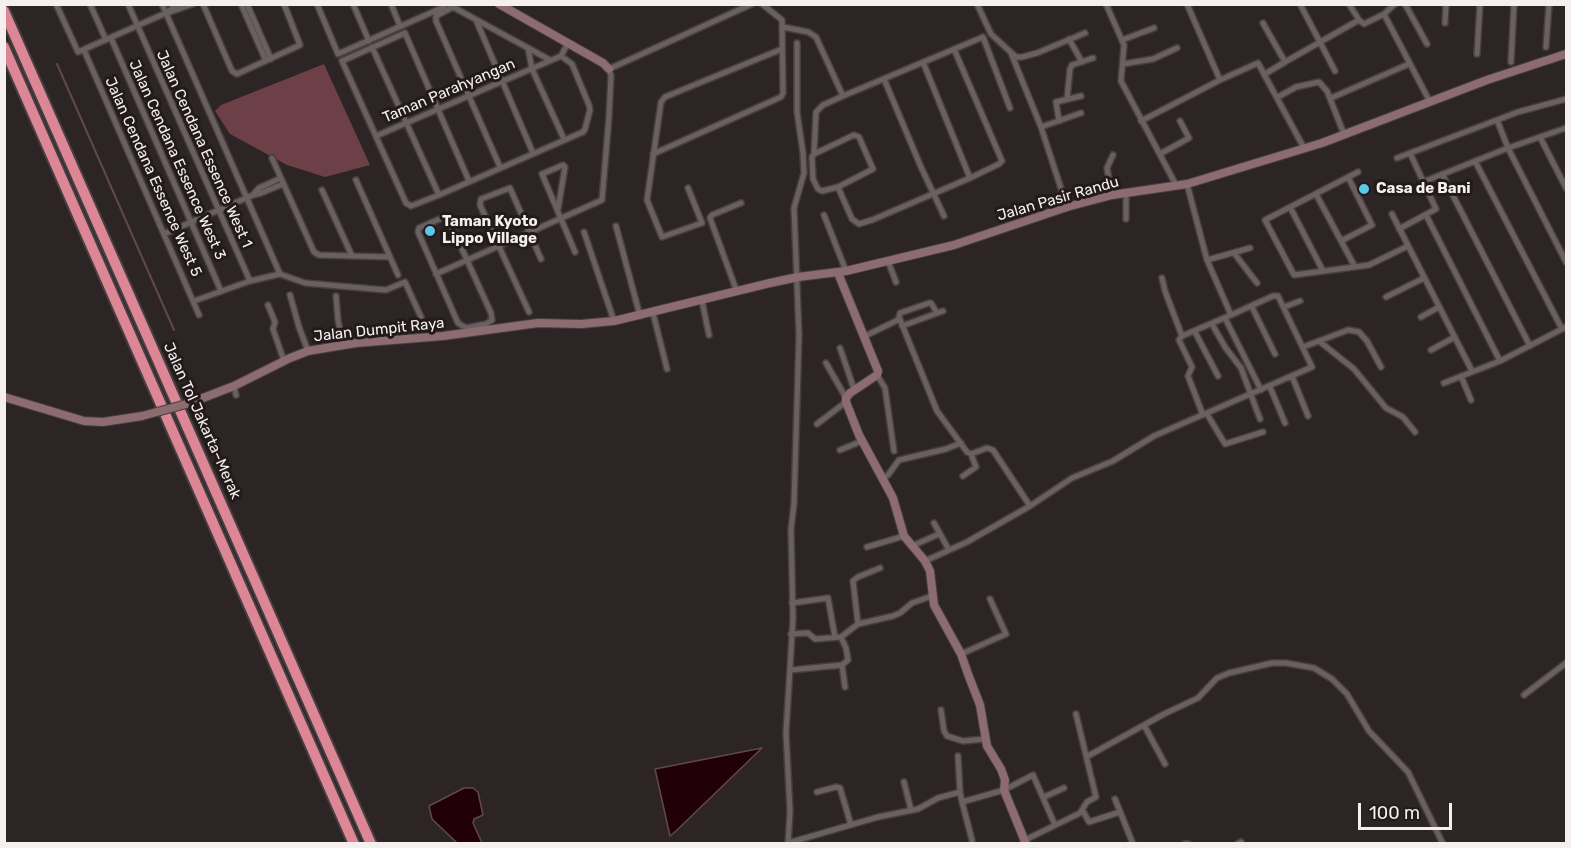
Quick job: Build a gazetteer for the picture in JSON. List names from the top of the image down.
{
  "streets": {
    "highway": ["Jalan Tol Jakarta–Merak"],
    "main road": ["Jalan Pasir Randu", "Jalan Dumpit Raya"],
    "street": [
      "Taman Parahyangan",
      "Jalan Cendana Essence West 1",
      "Jalan Cendana Essence West 3",
      "Jalan Cendana Essence West 5"
    ]
  },
  "crossings": [
    ["Jalan Pasir Randu", "Jalan Dumpit Raya"]
  ],
  "places": ["Casa de Bani", "Taman Kyoto Lippo Village"],
  "scale_bar": "100 m"
}
